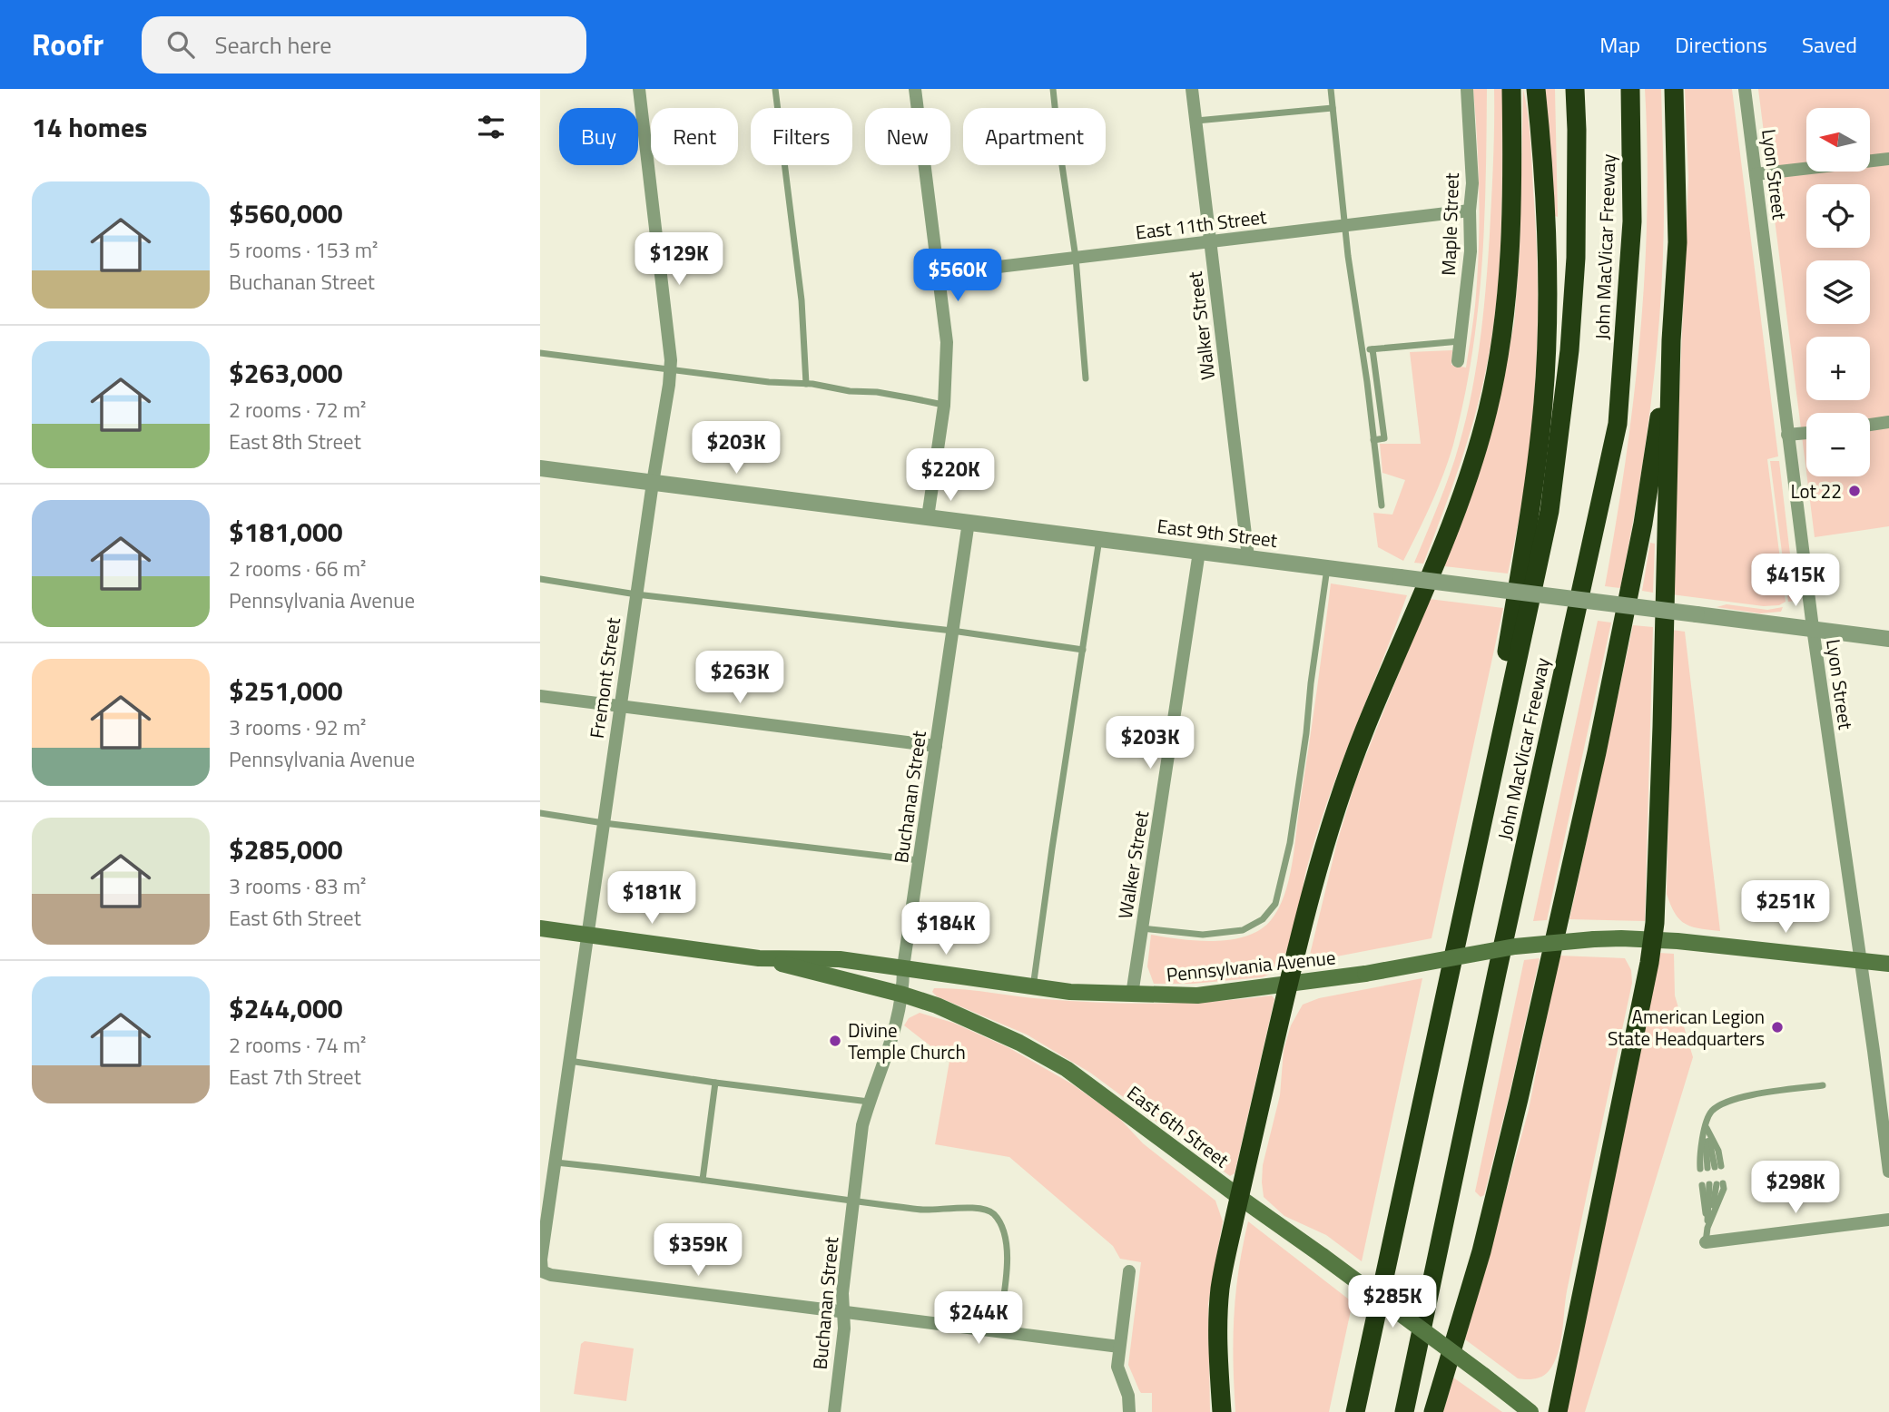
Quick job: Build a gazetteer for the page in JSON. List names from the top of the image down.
{
  "streets": {
    "highway": ["John MacVicar Freeway"],
    "main road": ["Pennsylvania Avenue", "East 6th Street"],
    "street": [
      "Lyon Street",
      "East 11th Street",
      "Maple Street",
      "Walker Street",
      "East 9th Street",
      "Fremont Street",
      "Buchanan Street"
    ]
  },
  "crossings": [
    ["Lyon Street", "East 9th Street"],
    ["Lyon Street", "Pennsylvania Avenue"],
    ["East 11th Street", "Maple Street"],
    ["East 11th Street", "Walker Street"],
    ["Walker Street", "East 9th Street"],
    ["Walker Street", "Pennsylvania Avenue"],
    ["East 9th Street", "Fremont Street"],
    ["East 9th Street", "Buchanan Street"],
    ["Fremont Street", "Buchanan Street"],
    ["Fremont Street", "Pennsylvania Avenue"],
    ["Buchanan Street", "Pennsylvania Avenue"],
    ["Buchanan Street", "East 6th Street"],
    ["Pennsylvania Avenue", "East 6th Street"]
  ],
  "places": ["Lot 22", "American Legion State Headquarters", "Divine Temple Church"],
  "north": "left",
  "page": {
    "header": "Roofr",
    "search": "Search here",
    "nav": ["Map", "Directions", "Saved"],
    "heading": "14 homes",
    "map_buttons": ["+", "−"],
    "chip": [
      "Buy",
      "Rent",
      "Filters",
      "New",
      "Apartment"
    ],
    "list": [
      {
        "name": "$560,000",
        "note": "5 rooms · 153 m² · Buchanan Street"
      },
      {
        "name": "$263,000",
        "note": "2 rooms · 72 m² · East 8th Street"
      },
      {
        "name": "$181,000",
        "note": "2 rooms · 66 m² · Pennsylvania Avenue"
      },
      {
        "name": "$251,000",
        "note": "3 rooms · 92 m² · Pennsylvania Avenue"
      },
      {
        "name": "$285,000",
        "note": "3 rooms · 83 m² · East 6th Street"
      },
      {
        "name": "$244,000",
        "note": "2 rooms · 74 m² · East 7th Street"
      }
    ],
    "price": [
      "$129K",
      "$560K",
      "$203K",
      "$220K",
      "$415K",
      "$263K",
      "$203K",
      "$181K",
      "$251K",
      "$184K",
      "$298K",
      "$359K",
      "$285K",
      "$244K"
    ]
  }
}
